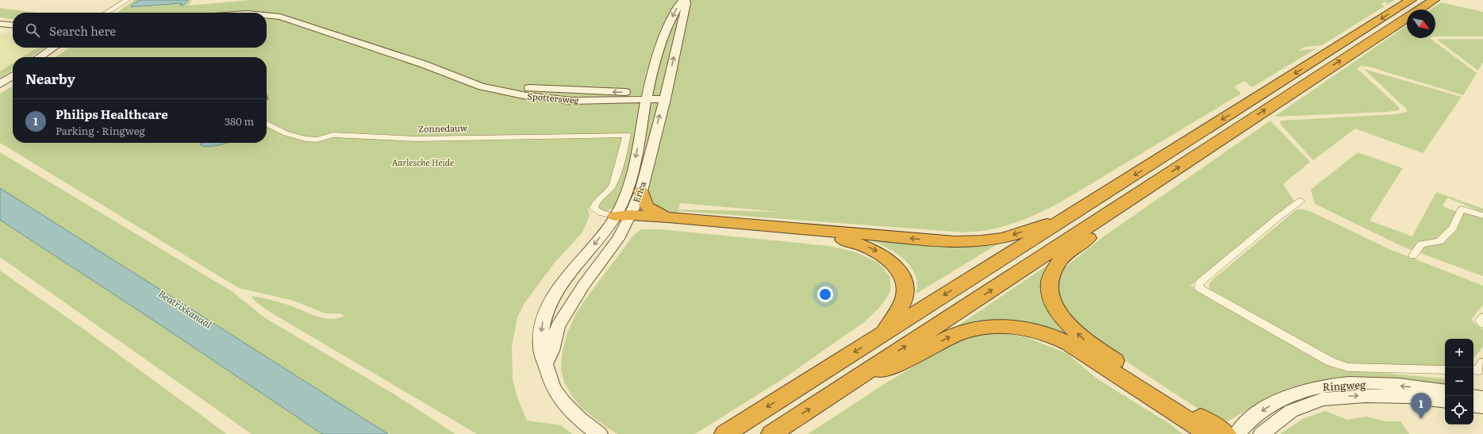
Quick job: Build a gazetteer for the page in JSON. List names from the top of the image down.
{
  "streets": {
    "main road": ["Spottersweg", "Erica", "Ringweg"],
    "street": ["Zonnedauw"]
  },
  "crossings": [
    ["Spottersweg", "Erica"],
    ["Zonnedauw", "Erica"]
  ],
  "water": ["Beatrixkanaal"],
  "parks": ["Aarlesche Heide"],
  "north": "bottom right",
  "page": {
    "search": "Search here",
    "heading": "Nearby",
    "list": [
      {
        "mark": "1",
        "name": "Philips Healthcare",
        "note": "Parking · Ringweg",
        "value": "380 m"
      }
    ],
    "map_buttons": ["+", "−"],
    "pins": "1"
  }
}
